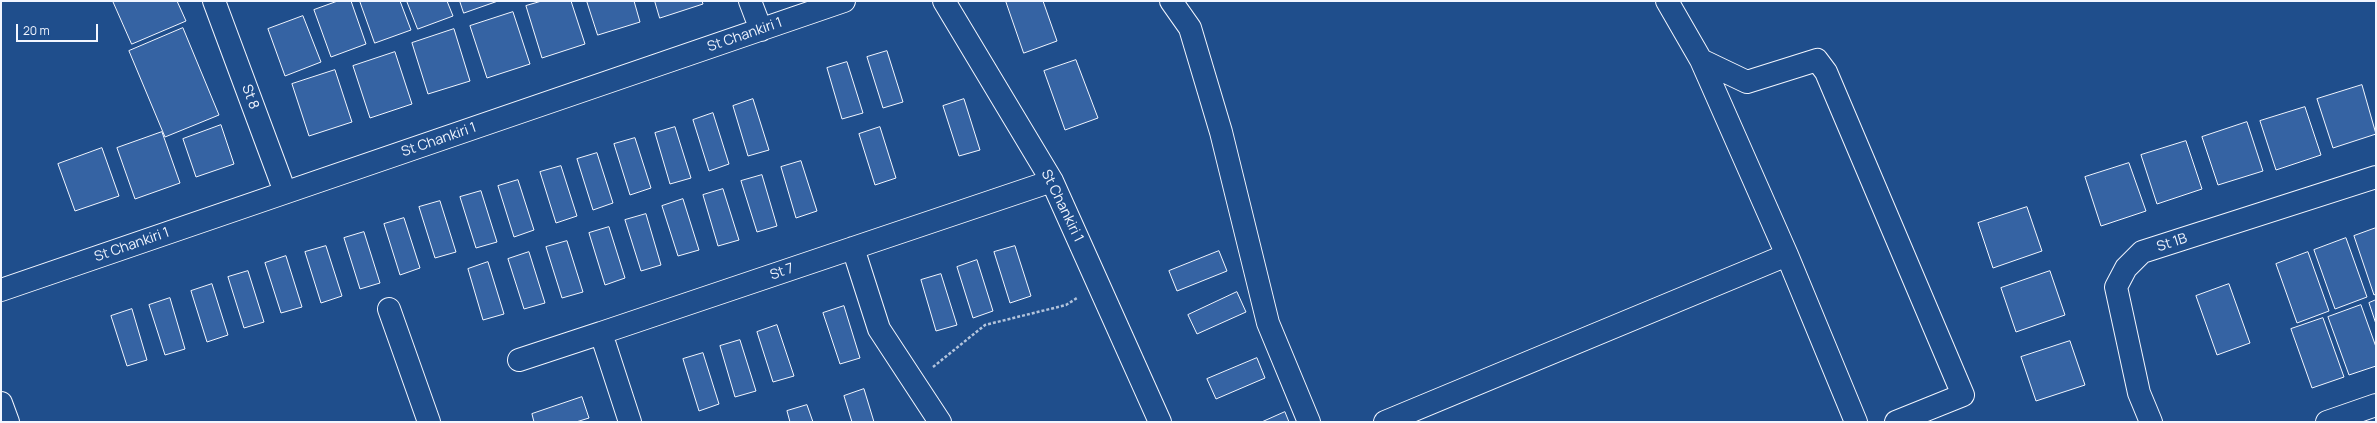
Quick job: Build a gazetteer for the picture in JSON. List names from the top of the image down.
{
  "streets": {
    "street": [
      "St Chankiri 1",
      "St 8",
      "St 1B",
      "St 7"
    ]
  },
  "crossings": [
    ["St Chankiri 1", "St 8"],
    ["St Chankiri 1", "St 7"]
  ],
  "scale_bar": "20 m"
}
